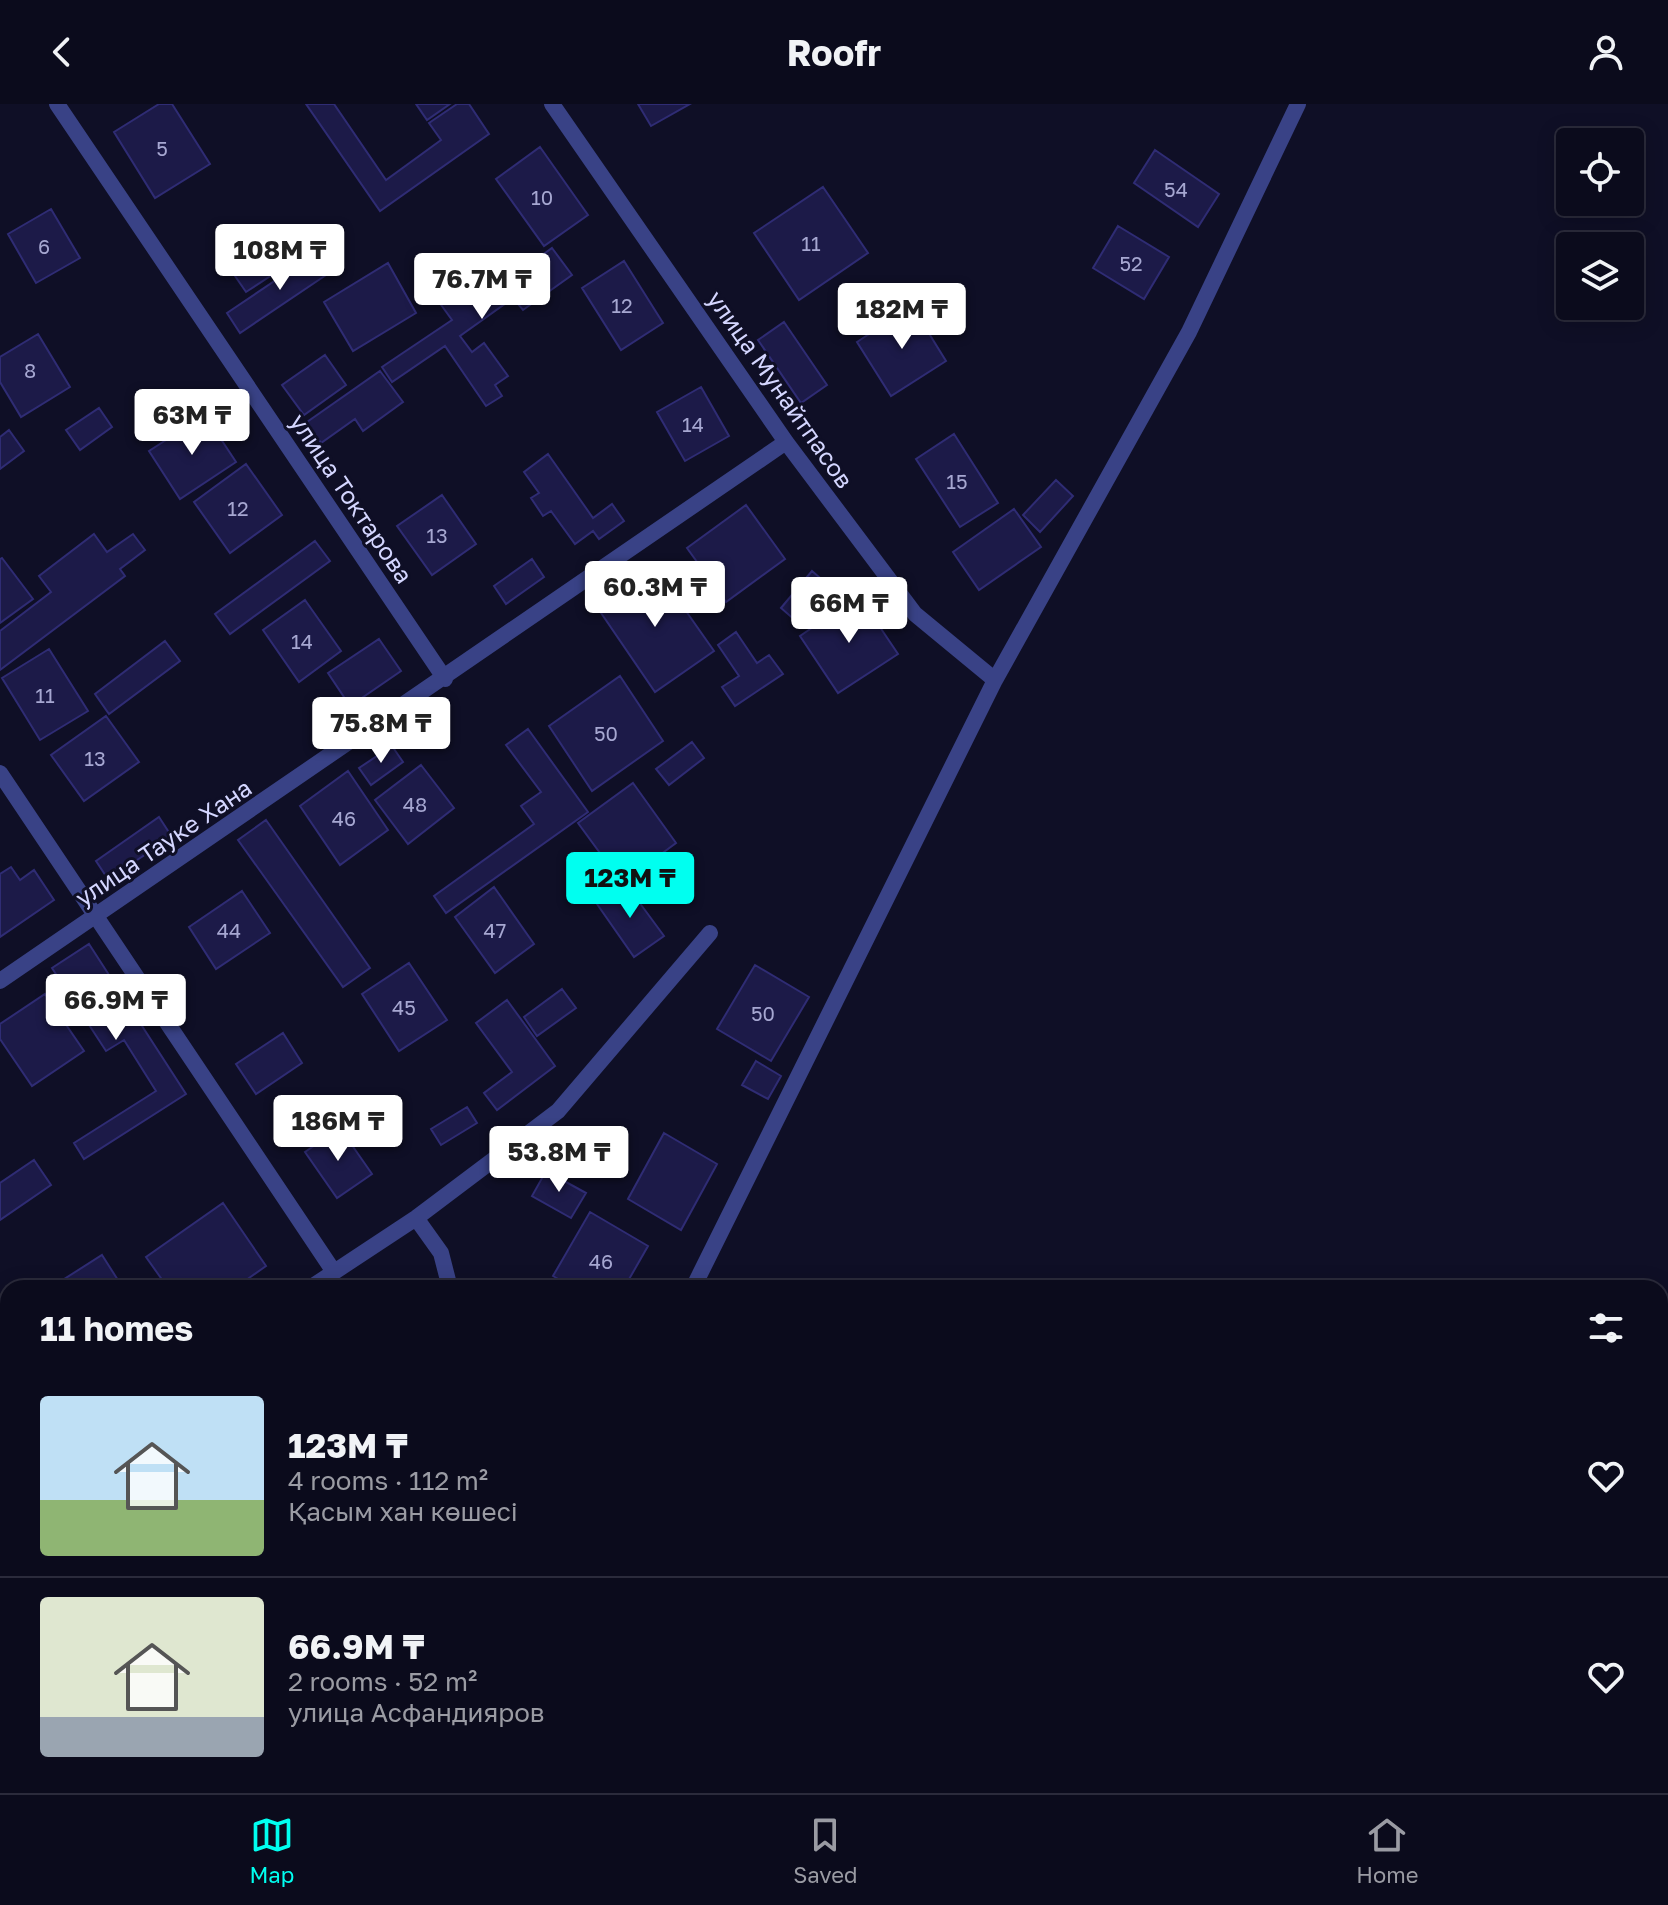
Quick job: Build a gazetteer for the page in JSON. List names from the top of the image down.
{
  "streets": {
    "street": ["улица Мунайтпасов", "улица Токтарова", "улица Тауке Хана"]
  },
  "crossings": [
    ["улица Мунайтпасов", "улица Тауке Хана"],
    ["улица Токтарова", "улица Тауке Хана"]
  ],
  "house_numbers": [
    "5",
    "54",
    "10",
    "11",
    "6",
    "52",
    "12",
    "8",
    "14",
    "15",
    "12",
    "13",
    "14",
    "11",
    "50",
    "13",
    "48",
    "46",
    "44",
    "47",
    "45",
    "50",
    "46"
  ],
  "page": {
    "header": "Roofr",
    "price": [
      "108M ₸",
      "76.7M ₸",
      "182M ₸",
      "63M ₸",
      "60.3M ₸",
      "66M ₸",
      "75.8M ₸",
      "123M ₸",
      "66.9M ₸",
      "186M ₸",
      "53.8M ₸"
    ],
    "heading": "11 homes",
    "list": [
      {
        "name": "123M ₸",
        "note": "4 rooms · 112 m² · Қасым хан көшесі"
      },
      {
        "name": "66.9M ₸",
        "note": "2 rooms · 52 m² · улица Асфандияров"
      }
    ],
    "tabs": ["Map", "Saved", "Home"]
  }
}
